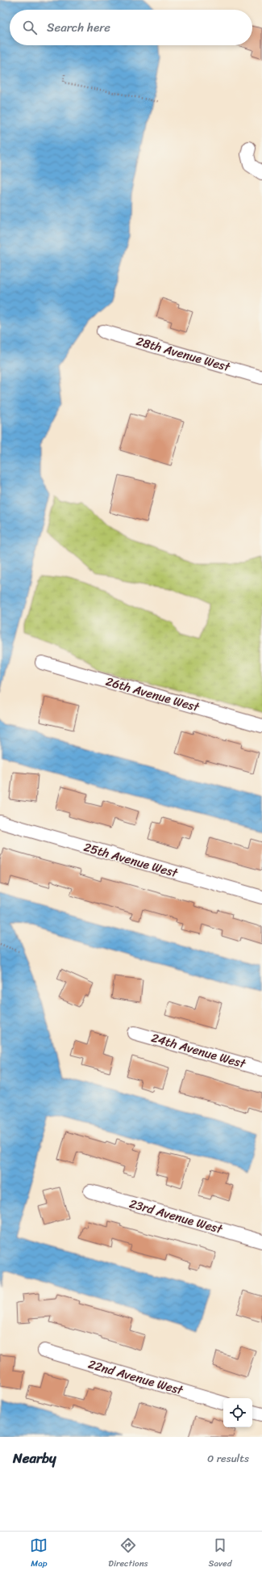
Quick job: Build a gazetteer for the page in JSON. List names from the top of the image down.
{
  "streets": {
    "street": [
      "28th Avenue West",
      "26th Avenue West",
      "25th Avenue West",
      "24th Avenue West",
      "23rd Avenue West",
      "22nd Avenue West"
    ]
  },
  "page": {
    "search": "Search here",
    "heading": ["Nearby", "0 results"],
    "nav": ["Map", "Directions", "Saved"]
  }
}
